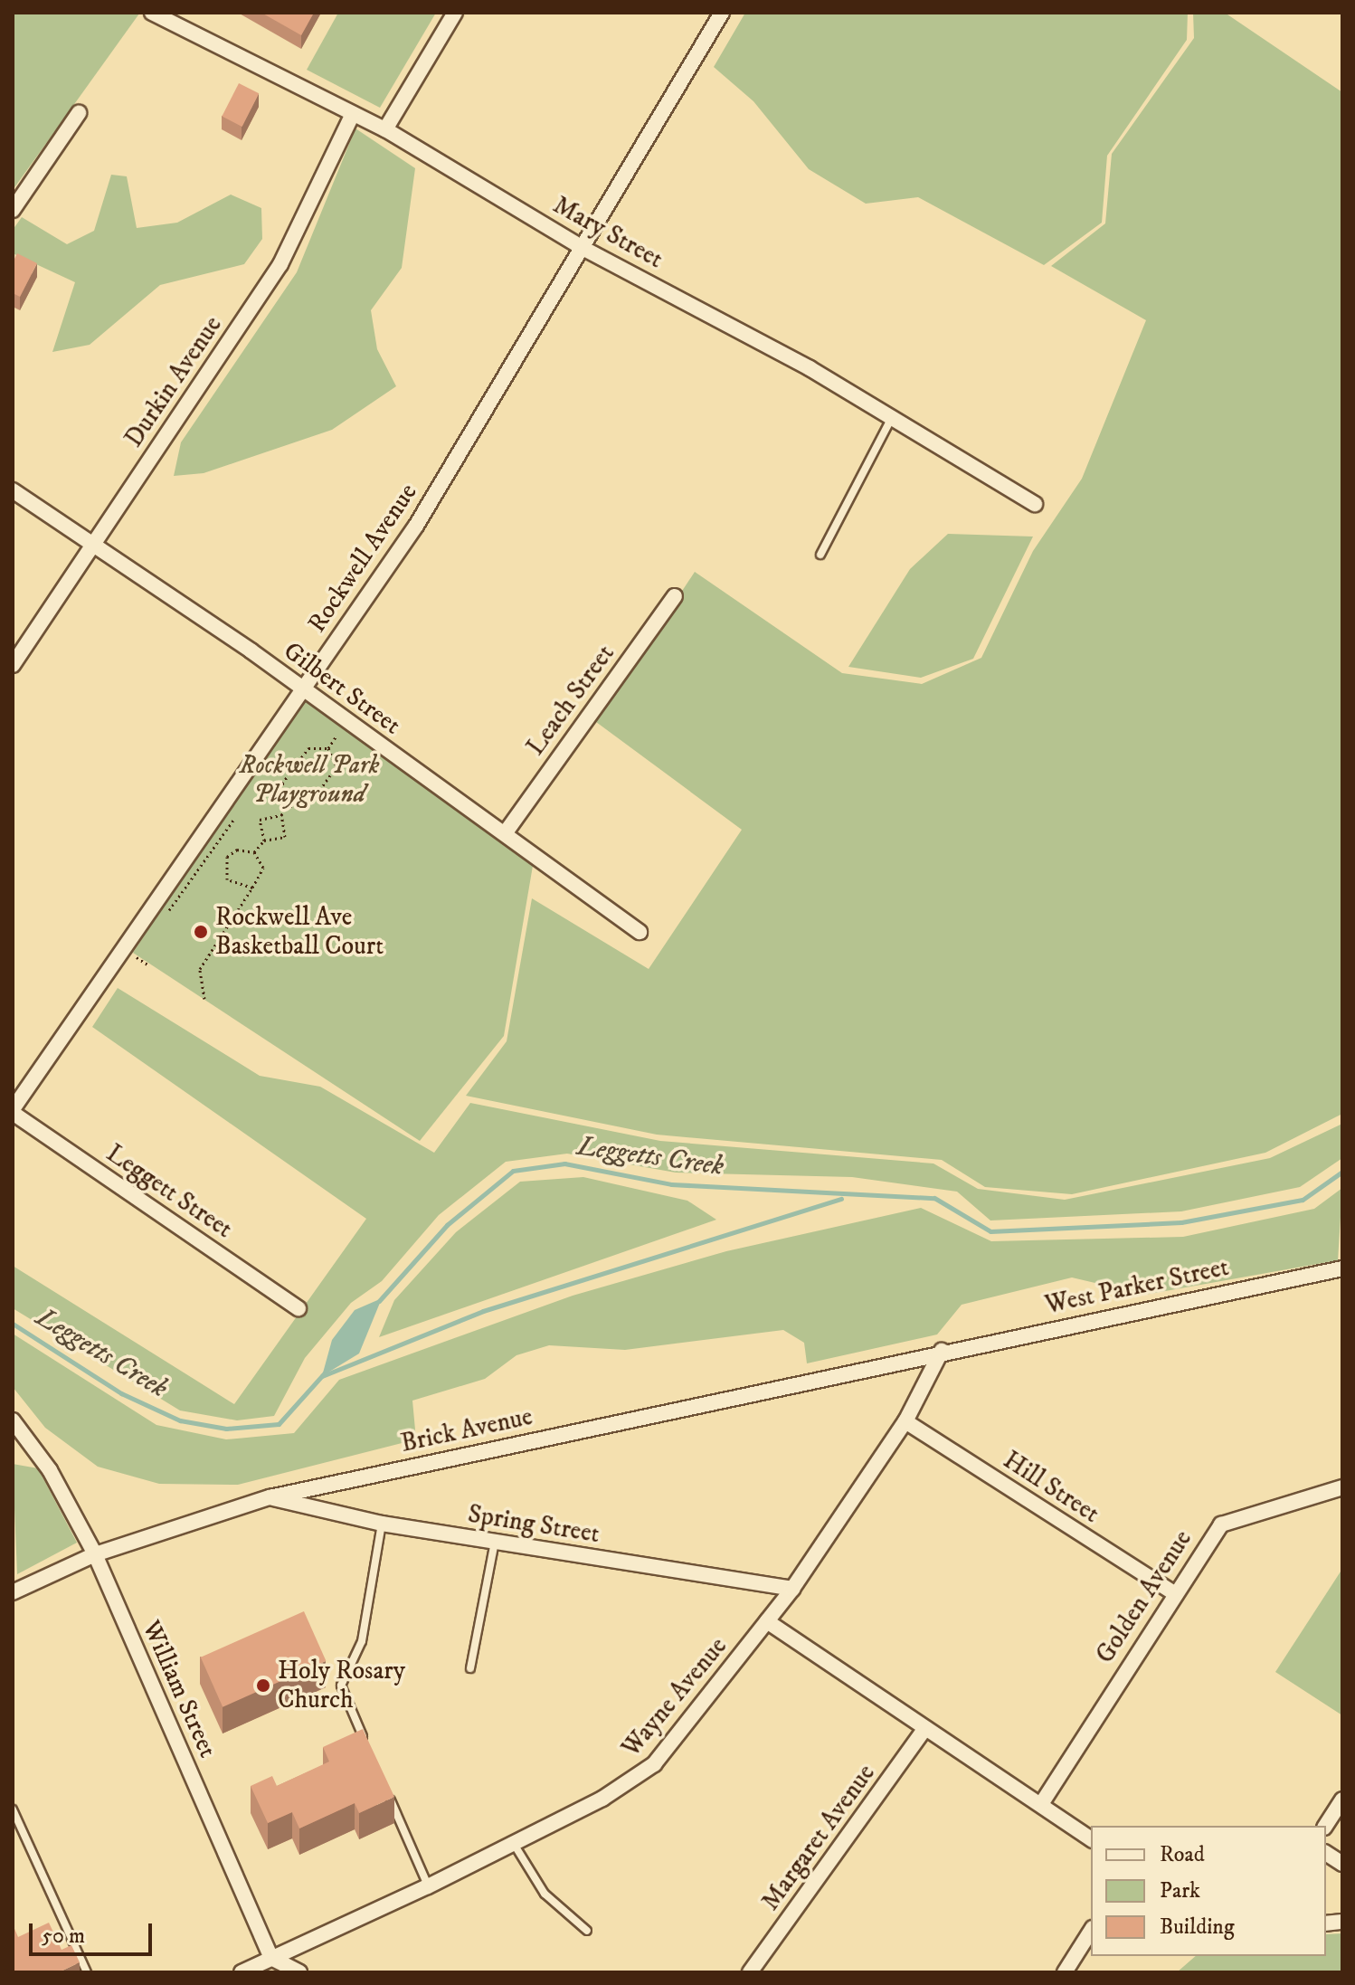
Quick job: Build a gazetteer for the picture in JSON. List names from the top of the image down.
{
  "streets": {
    "street": [
      "Mary Street",
      "Durkin Avenue",
      "Rockwell Avenue",
      "Gilbert Street",
      "Leach Street",
      "Leggett Street",
      "West Parker Street",
      "Brick Avenue",
      "Hill Street",
      "Spring Street",
      "Golden Avenue",
      "William Street",
      "Wayne Avenue",
      "Margaret Avenue"
    ]
  },
  "crossings": [
    ["Mary Street", "Durkin Avenue"],
    ["Mary Street", "Rockwell Avenue"],
    ["Durkin Avenue", "Gilbert Street"],
    ["Rockwell Avenue", "Gilbert Street"],
    ["Rockwell Avenue", "Leggett Street"],
    ["Gilbert Street", "Leach Street"],
    ["West Parker Street", "Brick Avenue"],
    ["West Parker Street", "Wayne Avenue"],
    ["Brick Avenue", "Spring Street"],
    ["Brick Avenue", "William Street"],
    ["Brick Avenue", "Wayne Avenue"],
    ["Hill Street", "Golden Avenue"],
    ["Hill Street", "Wayne Avenue"],
    ["Spring Street", "Wayne Avenue"],
    ["William Street", "Wayne Avenue"]
  ],
  "water": ["Leggetts Creek"],
  "parks": ["Rockwell Park Playground"],
  "places": ["Rockwell Ave Basketball Court", "Holy Rosary Church"],
  "legend": ["Road", "Park", "Building"],
  "scale_bar": "50 m"
}
